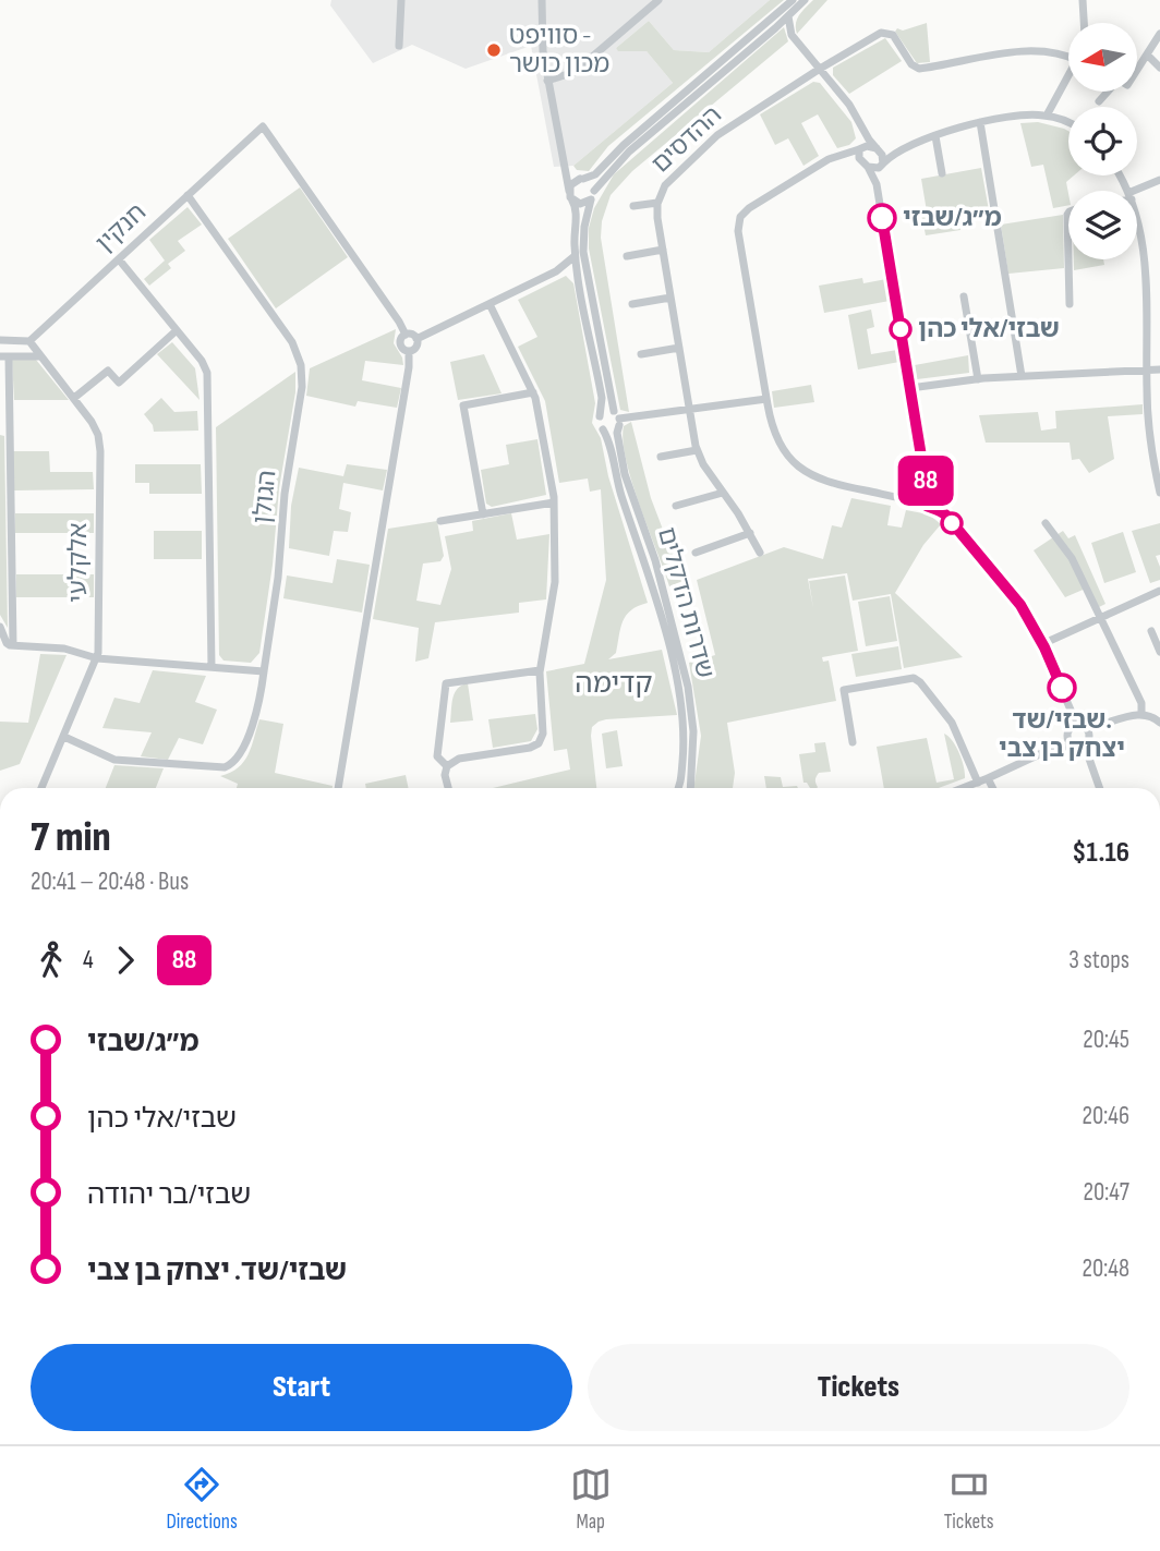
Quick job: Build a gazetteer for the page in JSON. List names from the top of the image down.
{
  "streets": {
    "street": [
      "ההדסים",
      "חנקין",
      "הגולן",
      "אלקלעי",
      "שדרות הדקלים"
    ]
  },
  "crossings": [
    ["חנקין", "הגולן"],
    ["חנקין", "אלקלעי"],
    ["הגולן", "אלקלעי"]
  ],
  "districts": ["קדימה"],
  "places": [
    "סוויפט - מכון כושר",
    "מ״ג/שבזי",
    "שבזי/אלי כהן",
    "שבזי/שד. יצחק בן צבי"
  ],
  "lines": ["bus line 88"],
  "north": "left",
  "page": {
    "on_map": "88",
    "heading": ["7 min", "20:41 – 20:48 · Bus", "$1.16"],
    "legs": ["4", "88", "3 stops"],
    "list": [
      {
        "name": "מ״ג/שבזי",
        "value": "20:45"
      },
      {
        "name": "שבזי/אלי כהן",
        "value": "20:46"
      },
      {
        "name": "שבזי/בר יהודה",
        "value": "20:47"
      },
      {
        "name": "שבזי/שד. יצחק בן צבי",
        "value": "20:48"
      }
    ],
    "buttons": ["Start", "Tickets"],
    "tabs": ["Directions", "Map", "Tickets"]
  }
}
